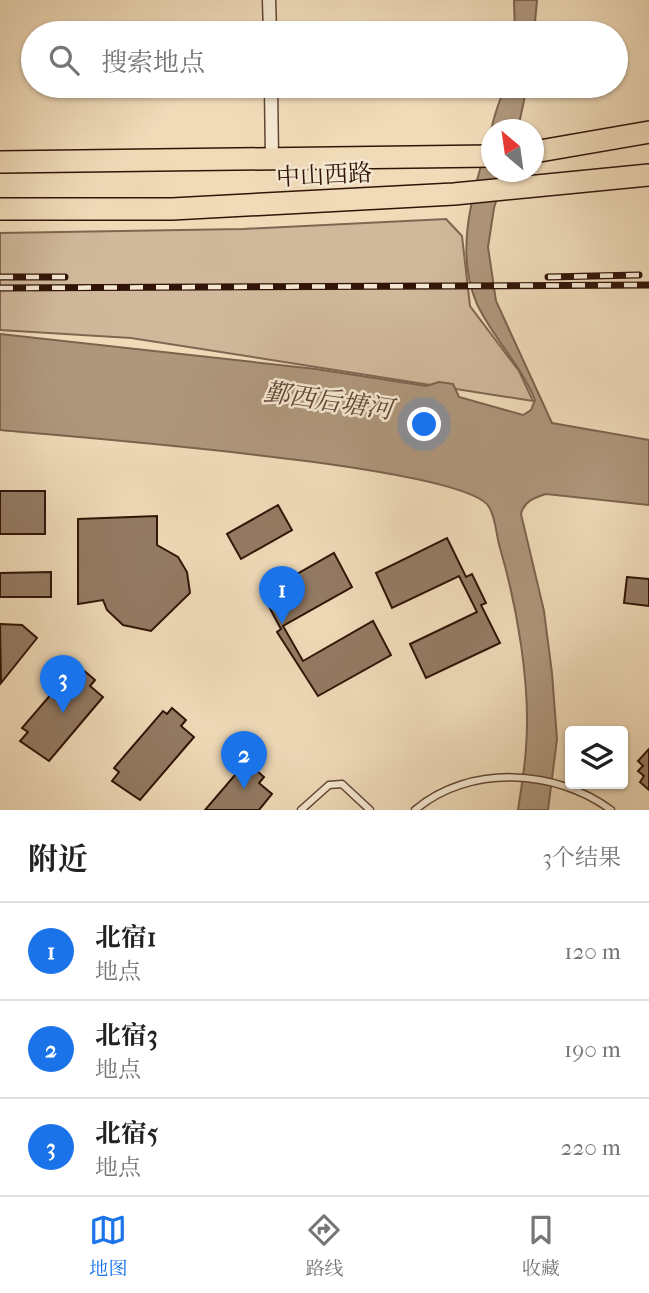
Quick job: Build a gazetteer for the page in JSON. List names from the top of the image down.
{
  "streets": {
    "main road": ["中山西路"]
  },
  "water": ["鄞西后塘河"],
  "north": "top left",
  "page": {
    "search": "搜索地点",
    "pins": ["1", "3", "2"],
    "heading": ["附近", "3个结果"],
    "list": [
      {
        "mark": "1",
        "name": "北宿1",
        "note": "地点",
        "value": "120 m"
      },
      {
        "mark": "2",
        "name": "北宿3",
        "note": "地点",
        "value": "190 m"
      },
      {
        "mark": "3",
        "name": "北宿5",
        "note": "地点",
        "value": "220 m"
      }
    ],
    "nav": ["地图", "路线", "收藏"]
  }
}
